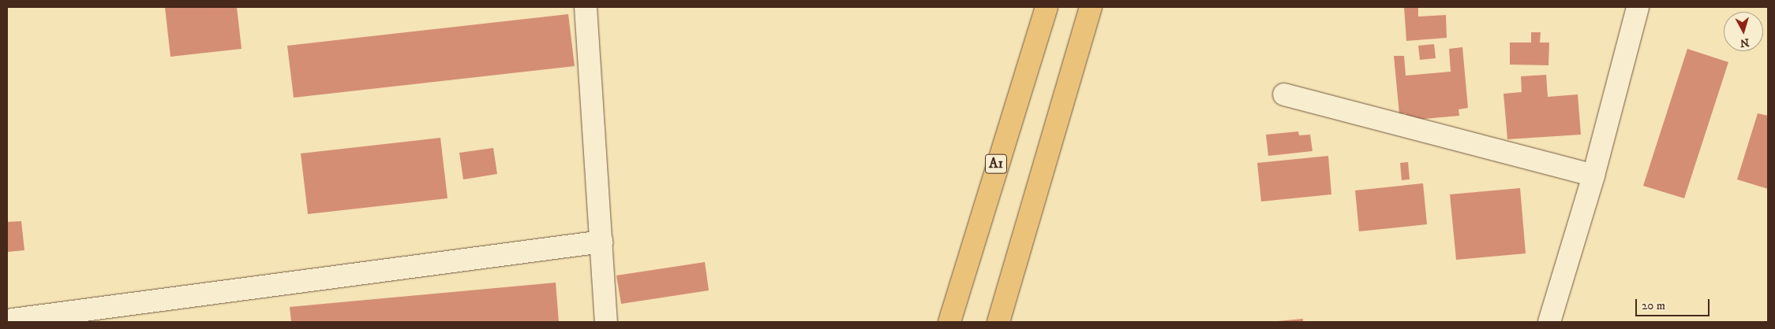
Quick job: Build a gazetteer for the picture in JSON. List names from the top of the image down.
{
  "streets": {
    "highway": ["A1"]
  },
  "scale_bar": "20 m",
  "north": "bottom"
}
